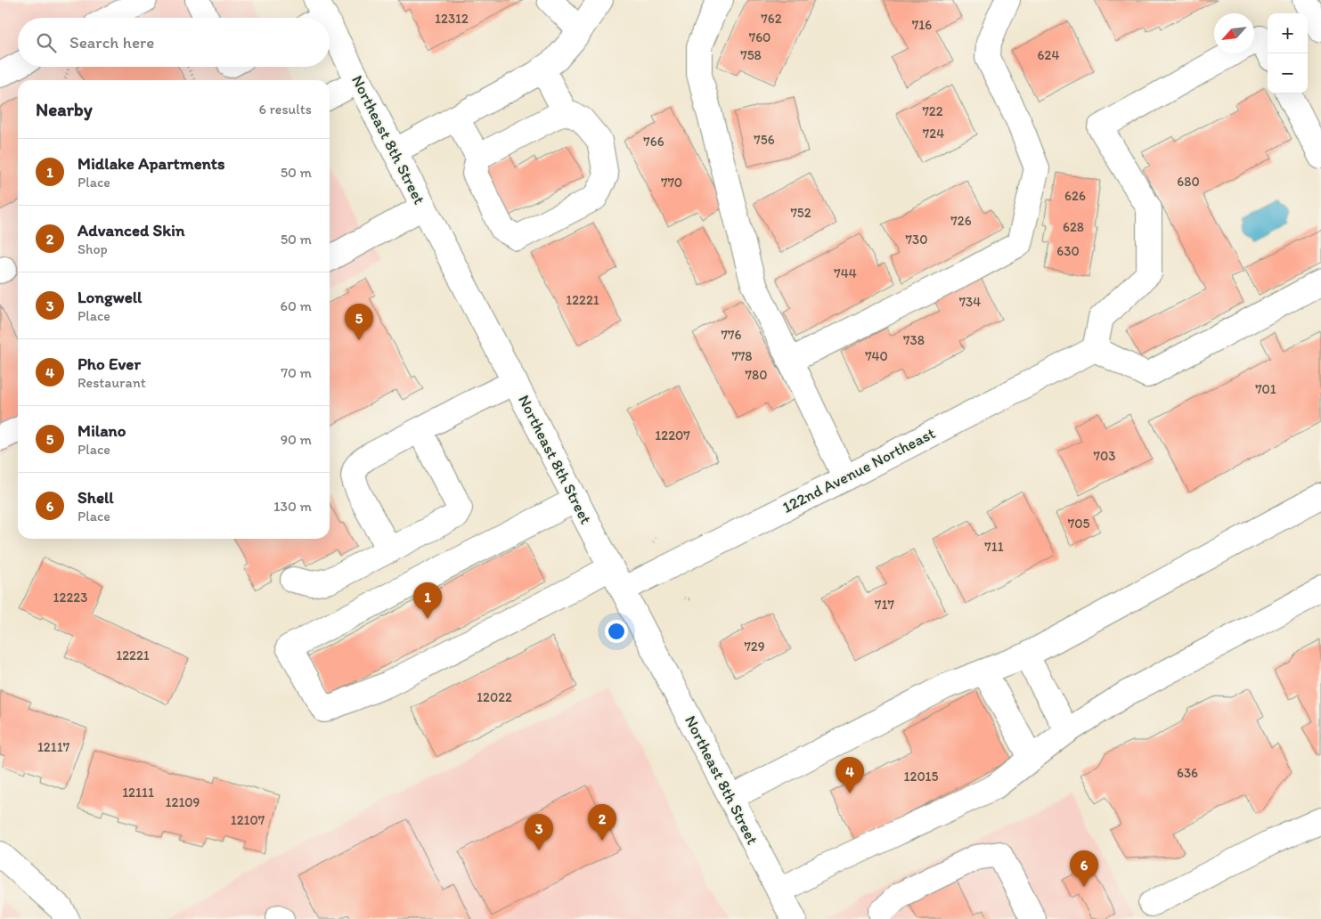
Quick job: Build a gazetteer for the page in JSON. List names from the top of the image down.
{
  "streets": {
    "main road": ["Northeast 8th Street", "122nd Avenue Northeast"]
  },
  "crossings": [
    ["Northeast 8th Street", "122nd Avenue Northeast"]
  ],
  "house_numbers": [
    "12312",
    "762",
    "716",
    "760",
    "758",
    "624",
    "722",
    "724",
    "756",
    "766",
    "680",
    "770",
    "626",
    "752",
    "726",
    "628",
    "730",
    "630",
    "744",
    "12221",
    "734",
    "776",
    "738",
    "778",
    "740",
    "780",
    "701",
    "12207",
    "703",
    "705",
    "711",
    "12223",
    "717",
    "729",
    "12221",
    "12022",
    "12117",
    "636",
    "12015",
    "12111",
    "12109",
    "12107"
  ],
  "north": "bottom left",
  "page": {
    "map_buttons": ["+", "−"],
    "search": "Search here",
    "heading": ["Nearby", "6 results"],
    "list": [
      {
        "mark": "1",
        "name": "Midlake Apartments",
        "note": "Place",
        "value": "50 m"
      },
      {
        "mark": "2",
        "name": "Advanced Skin",
        "note": "Shop",
        "value": "50 m"
      },
      {
        "mark": "3",
        "name": "Longwell",
        "note": "Place",
        "value": "60 m"
      },
      {
        "mark": "4",
        "name": "Pho Ever",
        "note": "Restaurant",
        "value": "70 m"
      },
      {
        "mark": "5",
        "name": "Milano",
        "note": "Place",
        "value": "90 m"
      },
      {
        "mark": "6",
        "name": "Shell",
        "note": "Place",
        "value": "130 m"
      }
    ],
    "pins": [
      "5",
      "1",
      "4",
      "2",
      "3",
      "6"
    ]
  }
}
